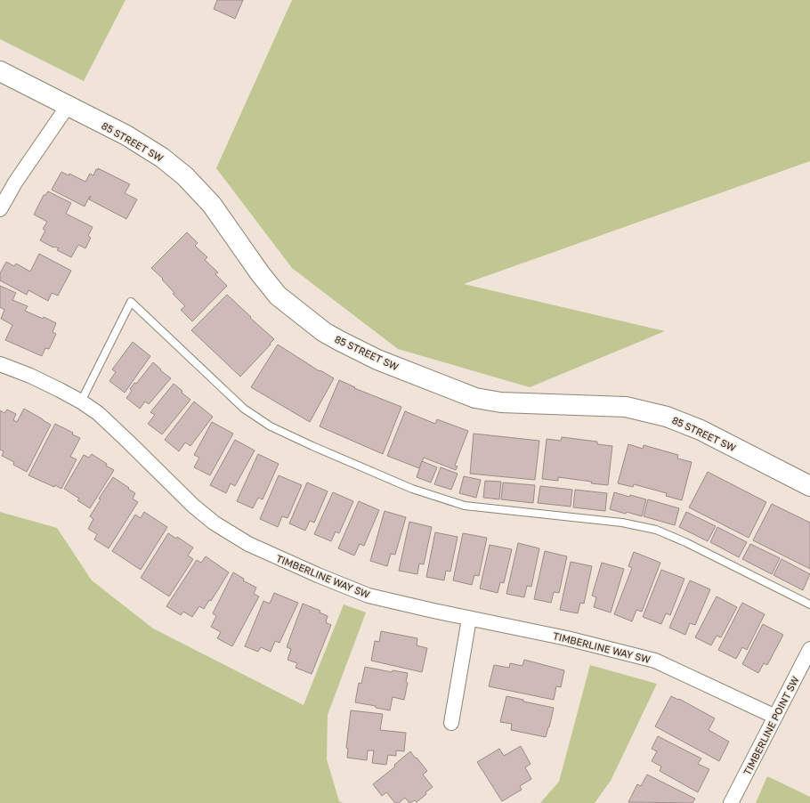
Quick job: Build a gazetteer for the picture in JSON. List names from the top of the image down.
{
  "streets": {
    "street": ["85 STREET SW", "TIMBERLINE WAY SW", "TIMBERLINE POINT SW"]
  },
  "crossings": [
    ["TIMBERLINE WAY SW", "TIMBERLINE POINT SW"]
  ]
}
